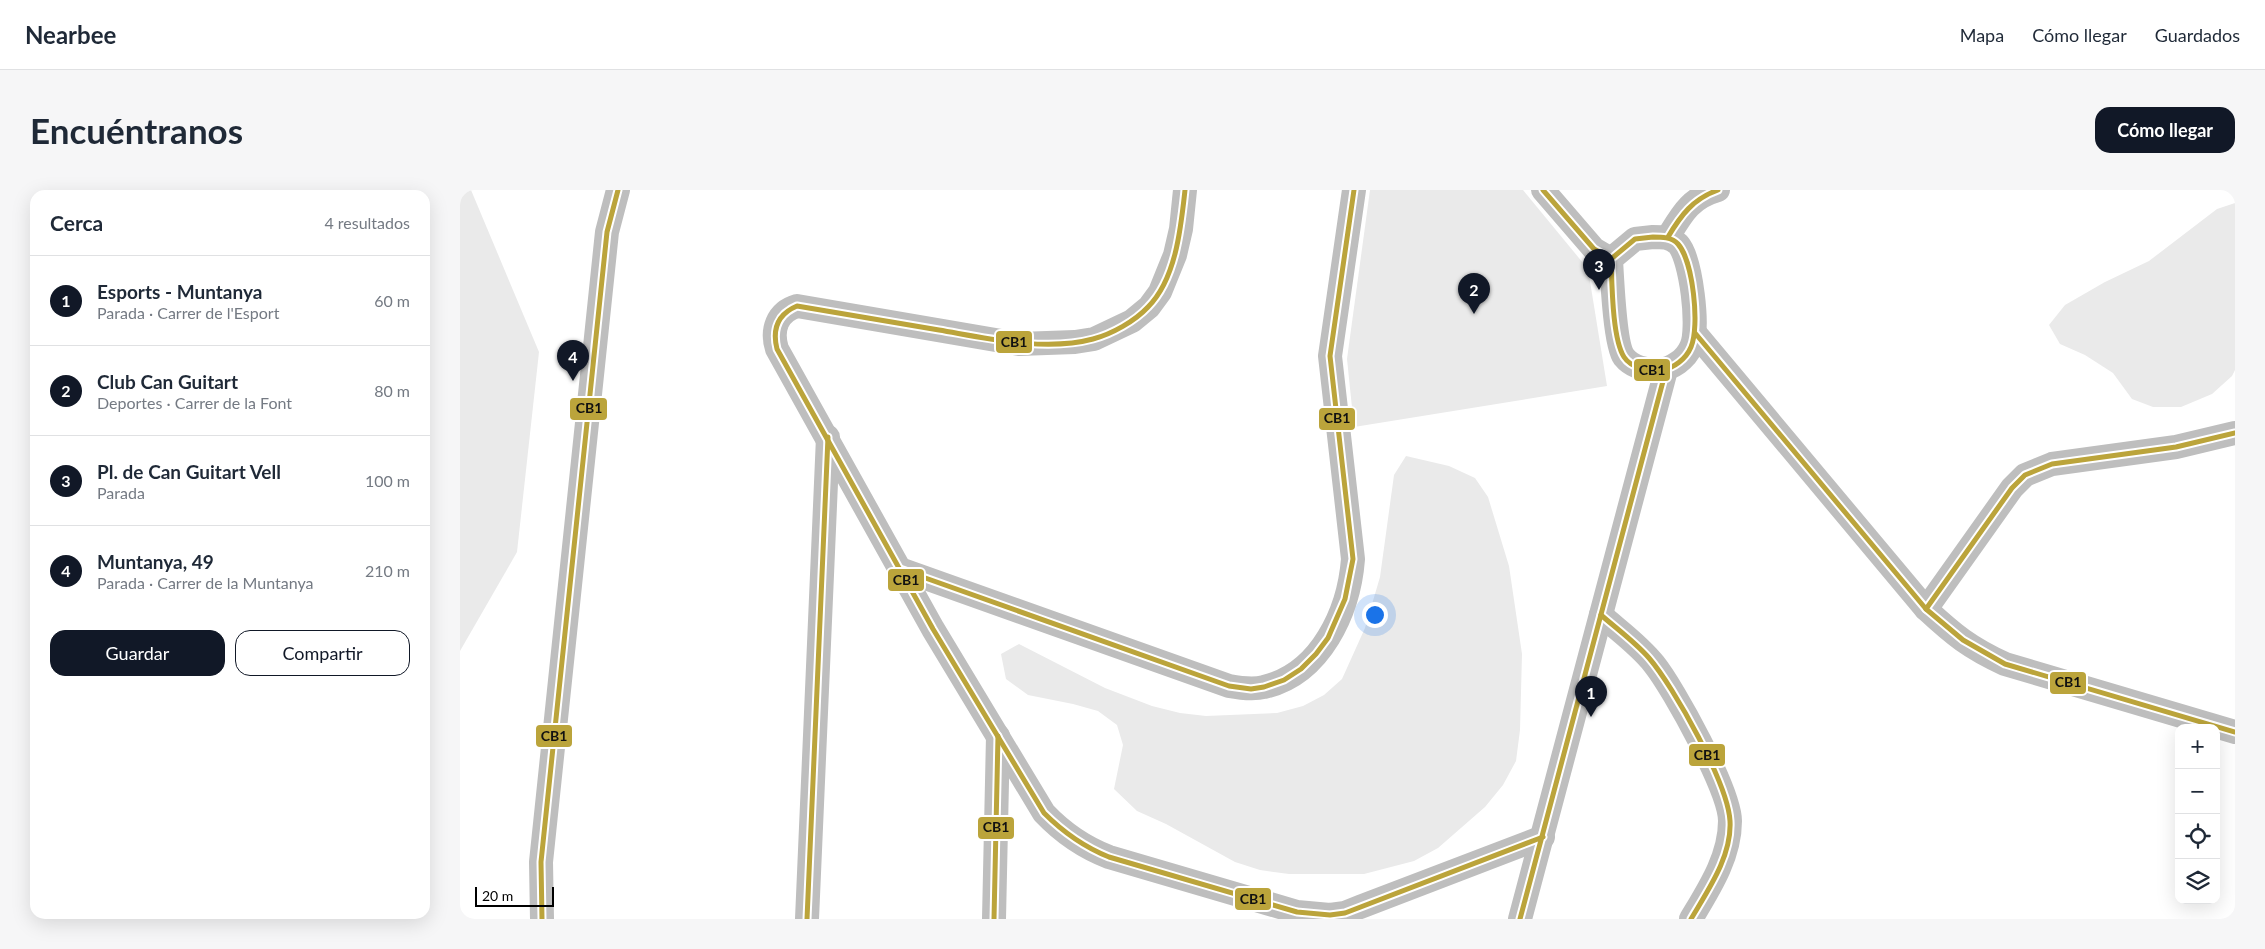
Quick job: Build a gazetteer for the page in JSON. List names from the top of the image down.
{
  "lines": ["transit line CB1"],
  "scale_bar": "20 m",
  "page": {
    "header": "Nearbee",
    "nav": ["Mapa", "Cómo llegar", "Guardados"],
    "buttons": [
      "Cómo llegar",
      ["Guardar", "Compartir"]
    ],
    "title": "Encuéntranos",
    "heading": ["Cerca", "4 resultados"],
    "pins": [
      "3",
      "2",
      "4",
      "1"
    ],
    "list": [
      {
        "mark": "1",
        "name": "Esports - Muntanya",
        "note": "Parada · Carrer de l'Esport",
        "value": "60 m"
      },
      {
        "mark": "2",
        "name": "Club Can Guitart",
        "note": "Deportes · Carrer de la Font",
        "value": "80 m"
      },
      {
        "mark": "3",
        "name": "Pl. de Can Guitart Vell",
        "note": "Parada",
        "value": "100 m"
      },
      {
        "mark": "4",
        "name": "Muntanya, 49",
        "note": "Parada · Carrer de la Muntanya",
        "value": "210 m"
      }
    ],
    "map_buttons": ["+", "−"],
    "scale": "20 m"
  }
}
